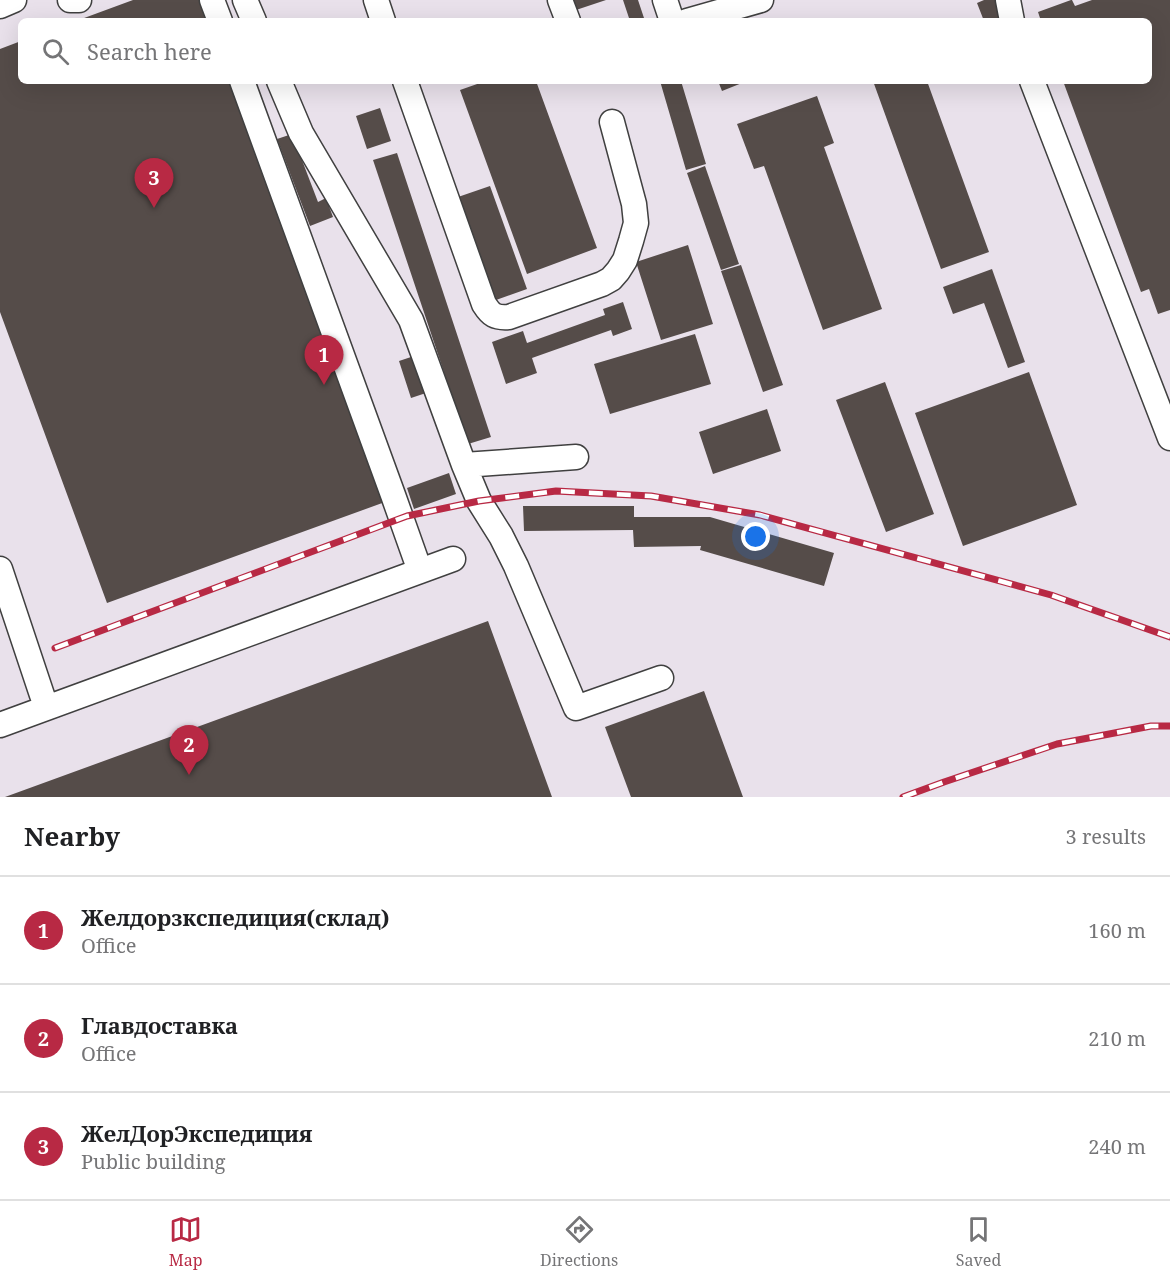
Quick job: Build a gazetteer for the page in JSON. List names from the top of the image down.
{
  "page": {
    "search": "Search here",
    "pins": ["3", "1", "2"],
    "heading": ["Nearby", "3 results"],
    "list": [
      {
        "mark": "1",
        "name": "Желдорзкспедиция(склад)",
        "note": "Office",
        "value": "160 m"
      },
      {
        "mark": "2",
        "name": "Главдоставка",
        "note": "Office",
        "value": "210 m"
      },
      {
        "mark": "3",
        "name": "ЖелДорЭкспедиция",
        "note": "Public building",
        "value": "240 m"
      }
    ],
    "nav": ["Map", "Directions", "Saved"]
  }
}
